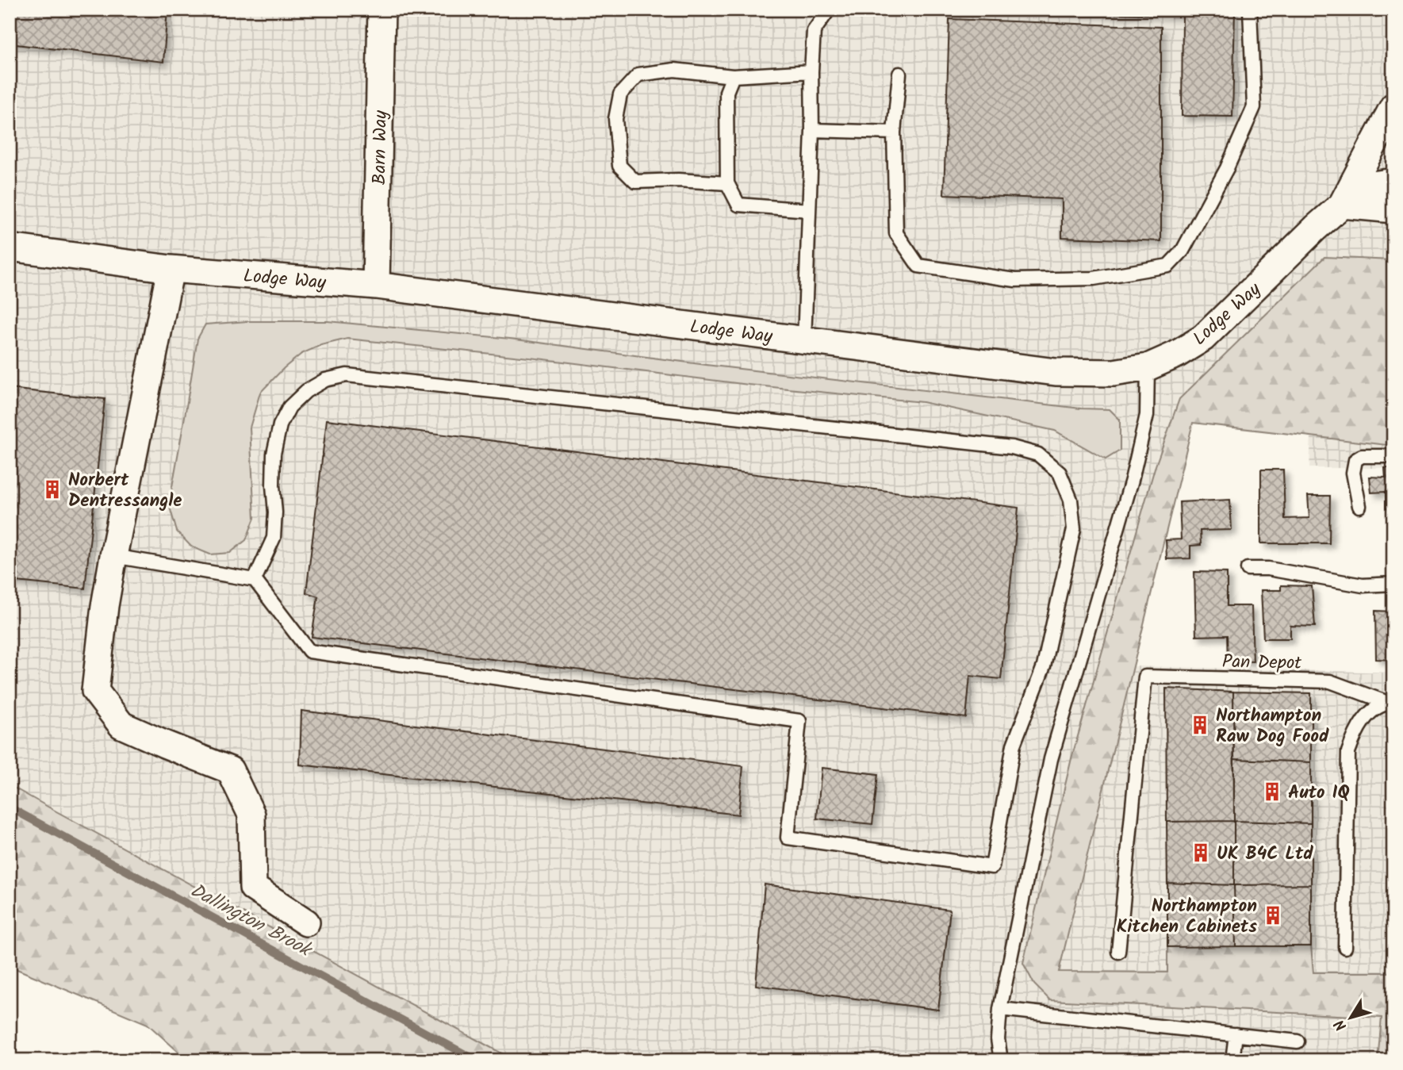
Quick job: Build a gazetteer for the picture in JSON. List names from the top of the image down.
{
  "streets": {
    "street": ["Barn Way", "Lodge Way"],
    "lane": ["Pan Depot"]
  },
  "crossings": [
    ["Barn Way", "Lodge Way"]
  ],
  "water": ["Dallington Brook"],
  "places": {
    "building": [
      "Norbert Dentressangle",
      "Northampton Raw Dog Food",
      "Auto IQ",
      "UK B4C Ltd",
      "Northampton Kitchen Cabinets"
    ]
  },
  "north": "bottom left"
}
